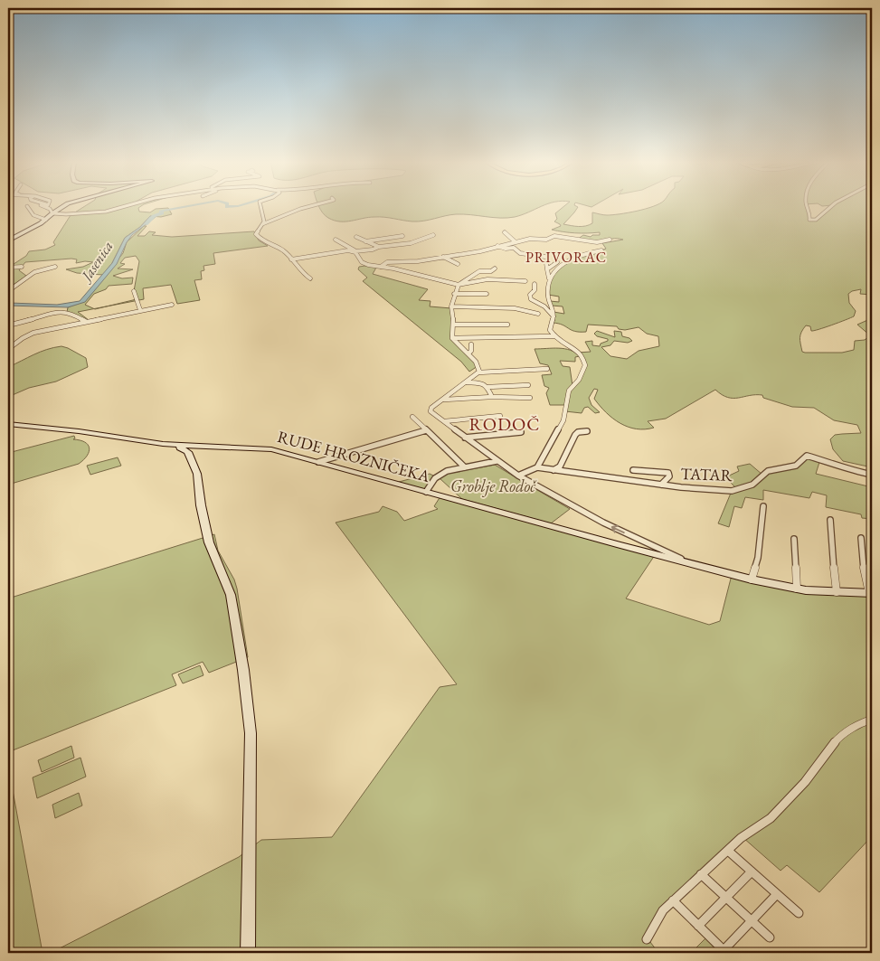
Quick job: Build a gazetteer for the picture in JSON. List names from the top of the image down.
{
  "streets": {
    "street": ["RUDE HROZNIČEKA", "TATAR"]
  },
  "districts": ["PRIVORAC", "RODOČ"],
  "water": ["Jasenica"],
  "parks": ["Groblje Rodoč"]
}
